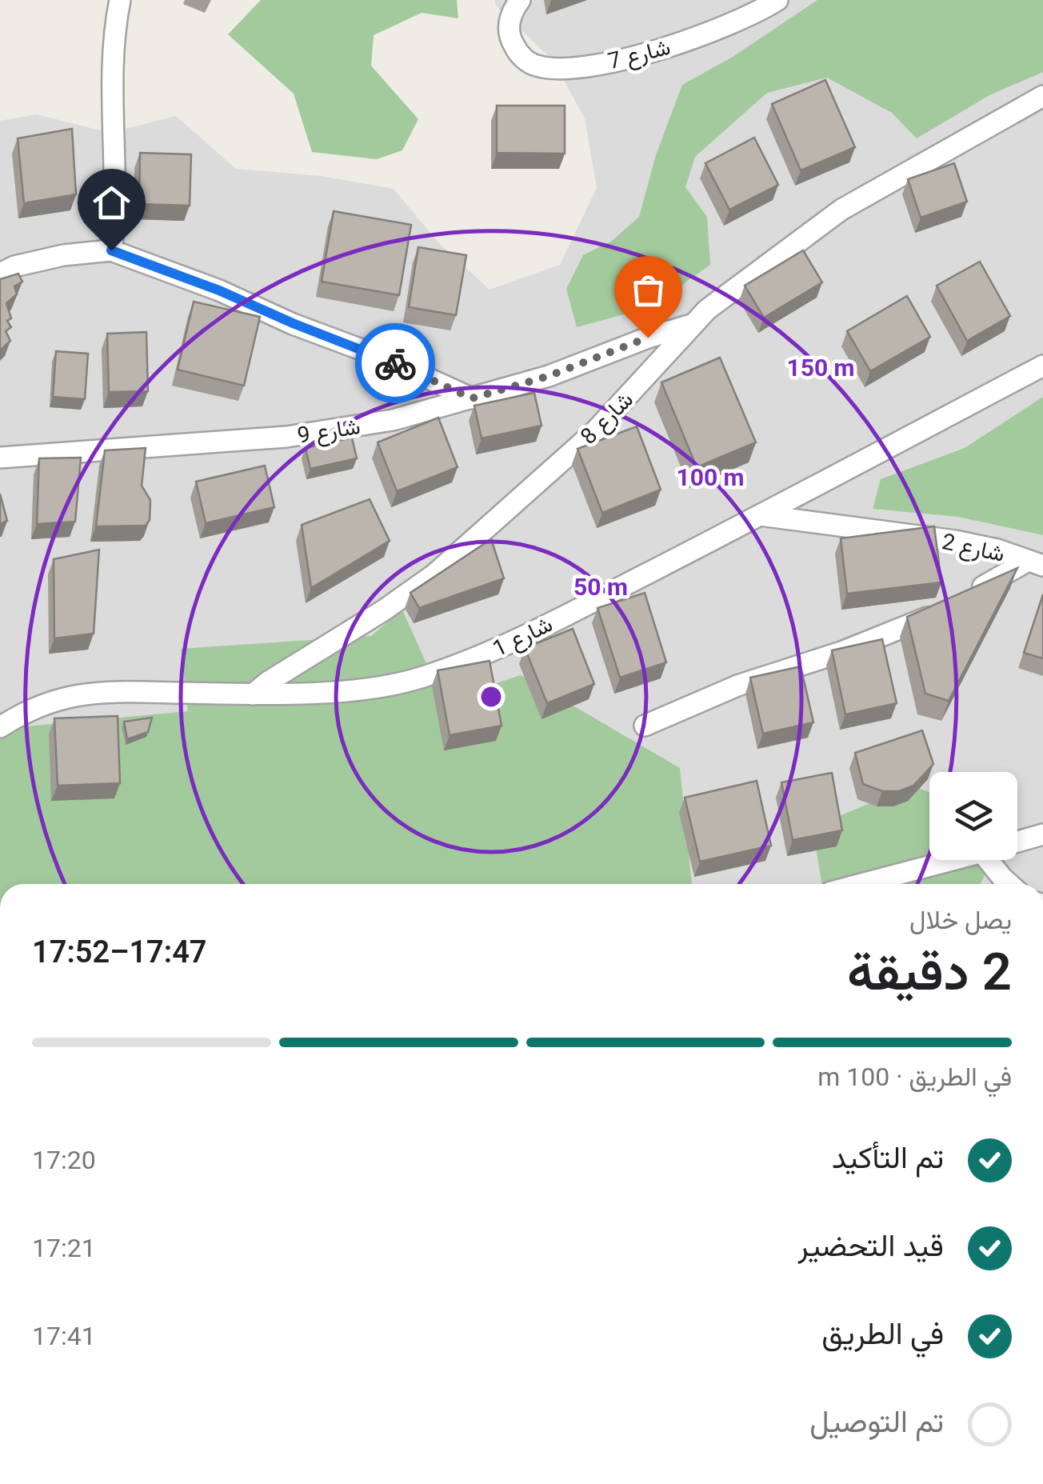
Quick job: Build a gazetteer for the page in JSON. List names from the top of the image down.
{
  "streets": {
    "street": [
      "شارع 7",
      "شارع 8",
      "شارع 9",
      "شارع 2",
      "شارع 1"
    ]
  },
  "crossings": [
    ["شارع 8", "شارع 9"],
    ["شارع 8", "شارع 1"],
    ["شارع 2", "شارع 1"]
  ],
  "page": {
    "heading": ["2 دقيقة", "يصل خلال", "17:47–17:52"],
    "bar": "في الطريق · 100 m",
    "list": [
      ["تم التأكيد", "17:20"],
      ["قيد التحضير", "17:21"],
      ["في الطريق", "17:41"],
      "تم التوصيل"
    ]
  },
  "rings": ["150 m", "100 m", "50 m"]
}
